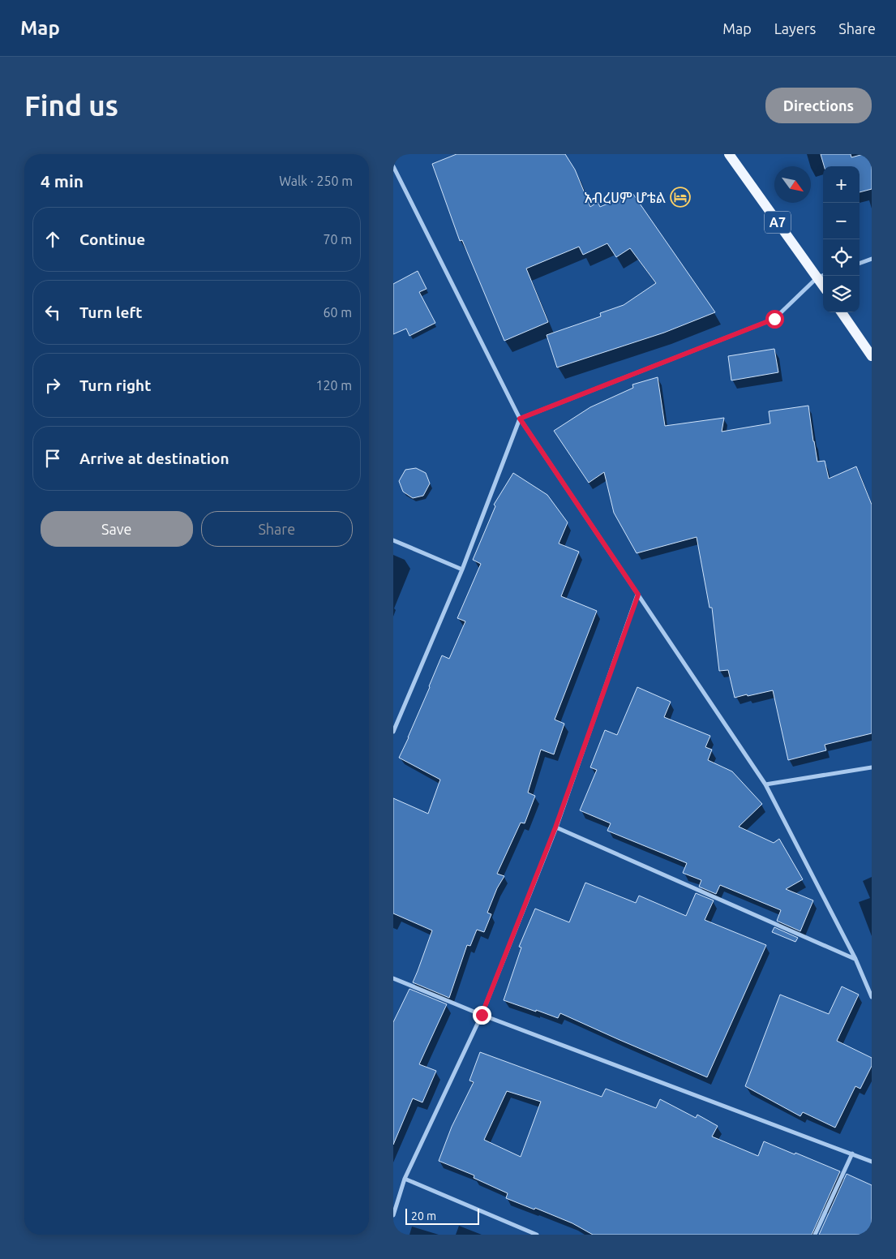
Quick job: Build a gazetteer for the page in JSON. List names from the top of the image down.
{
  "streets": {
    "main road": ["A7"]
  },
  "places": {
    "hotel": ["አብረሀም ሆቴል"]
  },
  "scale_bar": "20 m",
  "north": "bottom right",
  "page": {
    "header": "Map",
    "nav": ["Map", "Layers", "Share"],
    "buttons": [
      "Directions",
      ["Save", "Share"]
    ],
    "title": "Find us",
    "heading": ["4 min", "Walk · 250 m"],
    "map_buttons": ["+", "−"],
    "list": [
      ["Continue", "70 m"],
      ["Turn left", "60 m"],
      ["Turn right", "120 m"],
      "Arrive at destination"
    ],
    "scale": "20 m"
  }
}
